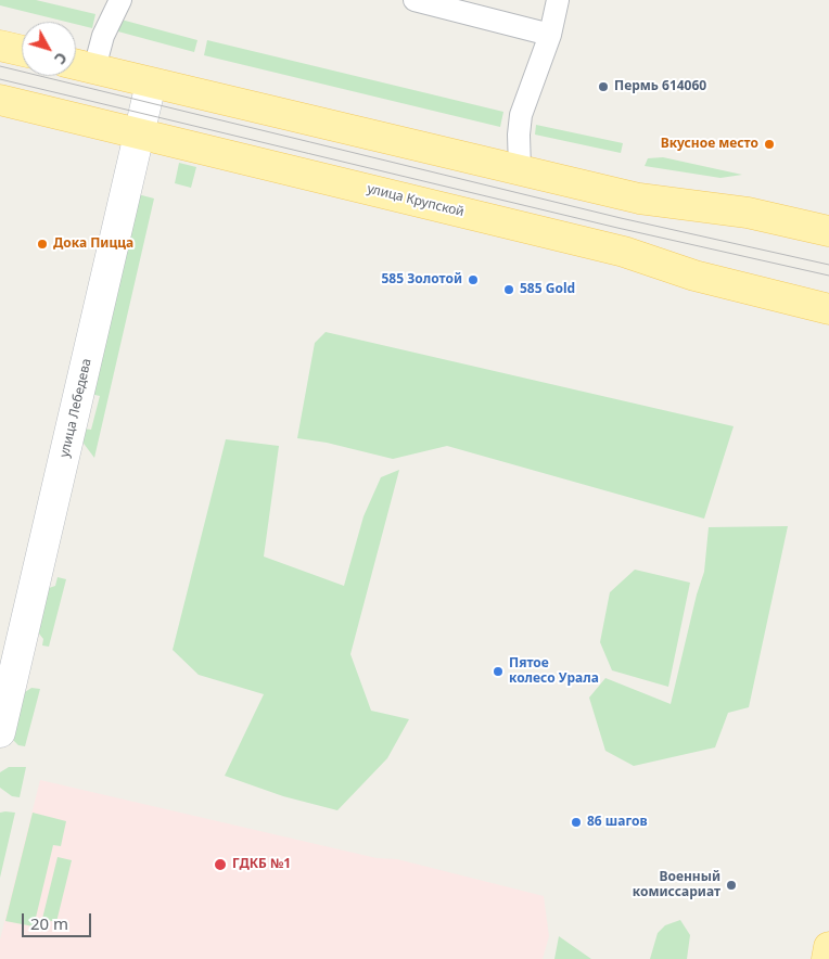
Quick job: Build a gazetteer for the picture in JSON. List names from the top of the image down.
{
  "streets": {
    "main road": ["улица Крупской"],
    "street": ["улица Лебедева"]
  },
  "crossings": [
    ["улица Крупской", "улица Лебедева"]
  ],
  "places": [
    "Пермь 614060",
    "Вкусное место",
    "Дока Пицца",
    "585 Золотой",
    "585 Gold",
    "Пятое колесо Урала",
    "86 шагов",
    "ГДКБ №1",
    "Военный комиссариат"
  ],
  "scale_bar": "20 m",
  "north": "bottom right"
}
